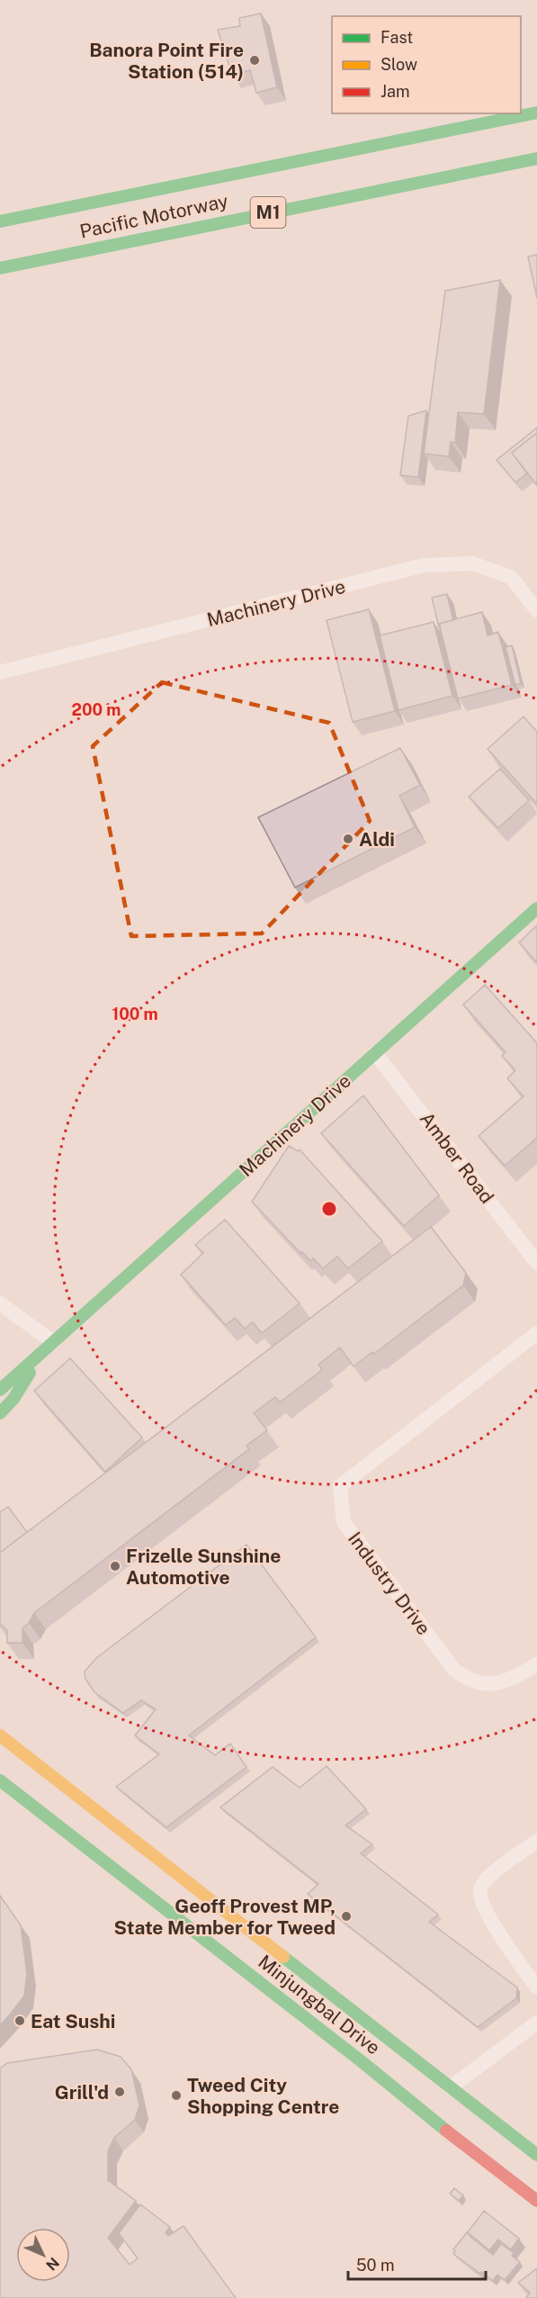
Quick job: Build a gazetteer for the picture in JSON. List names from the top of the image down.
{
  "streets": {
    "main road": [
      "M1",
      "Pacific Motorway",
      "Machinery Drive",
      "Minjungbal Drive"
    ],
    "street": ["Amber Road", "Industry Drive"]
  },
  "crossings": [
    ["Machinery Drive", "Amber Road"]
  ],
  "places": [
    "Banora Point Fire Station (514)",
    "Aldi",
    "Frizelle Sunshine Automotive",
    "Geoff Provest MP, State Member for Tweed",
    "Eat Sushi",
    "Grill'd",
    "Tweed City Shopping Centre"
  ],
  "legend": ["Fast", "Slow", "Jam"],
  "scale_bar": "50 m",
  "north": "bottom right",
  "rings": ["200 m", "100 m"]
}
